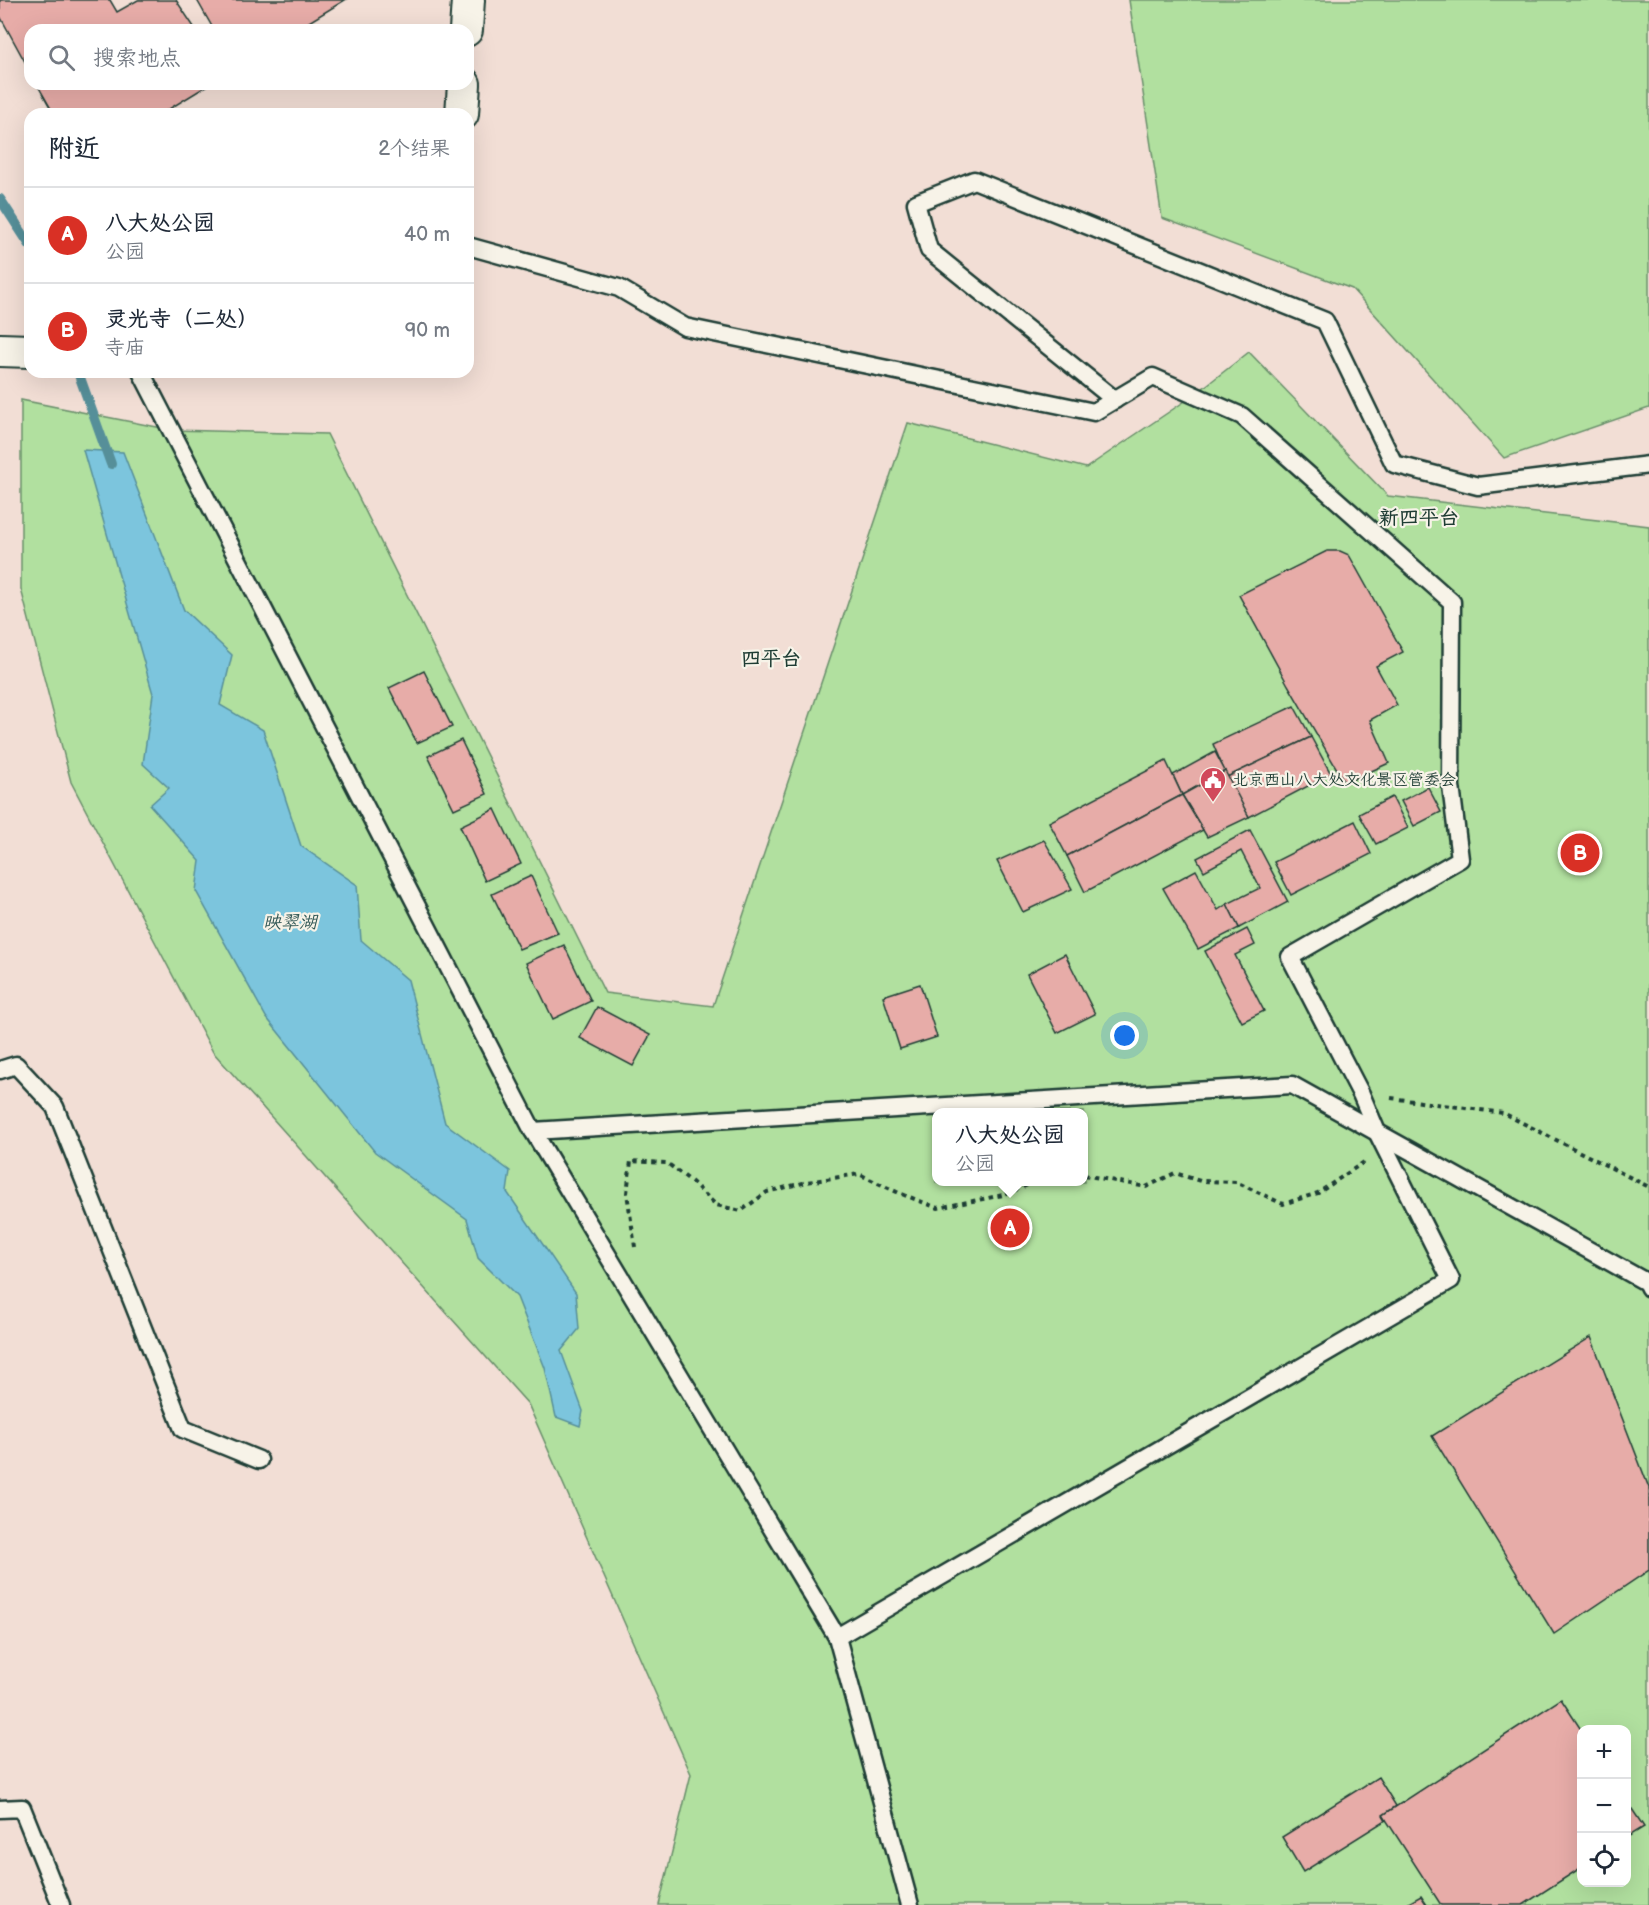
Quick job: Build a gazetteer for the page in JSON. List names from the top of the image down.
{
  "districts": ["新四平台", "四平台"],
  "water": ["映翠湖"],
  "places": {
    "public building": ["北京西山八大处文化景区管委会"]
  },
  "page": {
    "search": "搜索地点",
    "heading": ["附近", "2个结果"],
    "list": [
      {
        "mark": "A",
        "name": "八大处公园",
        "note": "公园",
        "value": "40 m"
      },
      {
        "mark": "B",
        "name": "灵光寺（二处）",
        "note": "寺庙",
        "value": "90 m"
      }
    ],
    "pins": ["B", "A"],
    "popup": ["八大处公园", "公园"],
    "map_buttons": ["+", "−"]
  }
}
